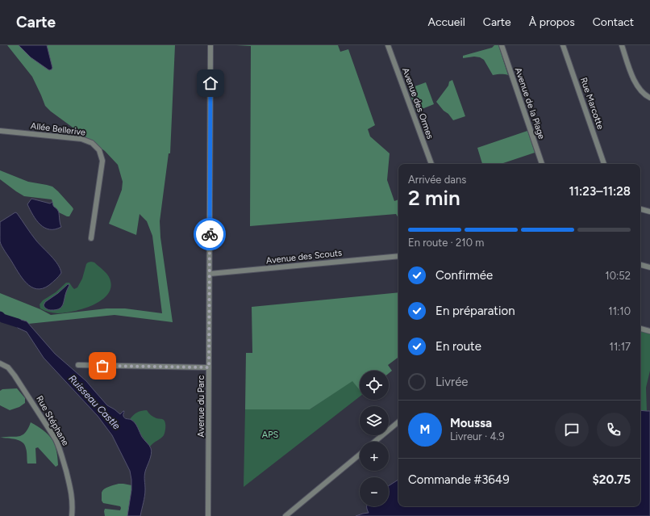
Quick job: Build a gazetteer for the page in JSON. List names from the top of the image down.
{
  "streets": {
    "street": [
      "Avenue des Ormes",
      "Avenue de la Plage",
      "Rue Marcotte",
      "Allée Bellerive",
      "Avenue des Scouts",
      "Avenue du Parc",
      "Rue Stéphane"
    ]
  },
  "crossings": [
    ["Avenue des Scouts", "Avenue du Parc"]
  ],
  "water": ["Ruisseau Castle"],
  "parks": ["APS"],
  "page": {
    "header": "Carte",
    "nav": [
      "Accueil",
      "Carte",
      "À propos",
      "Contact"
    ],
    "heading": ["2 min", "Arrivée dans", "11:23–11:28"],
    "panel": [
      "Moussa",
      "Livreur · 4.9",
      "Commande #3649",
      "$20.75"
    ],
    "bar": "En route · 210 m",
    "list": [
      ["Confirmée", "10:52"],
      ["En préparation", "11:10"],
      ["En route", "11:17"],
      "Livrée"
    ],
    "map_buttons": ["+", "−"],
    "round": "M"
  }
}
